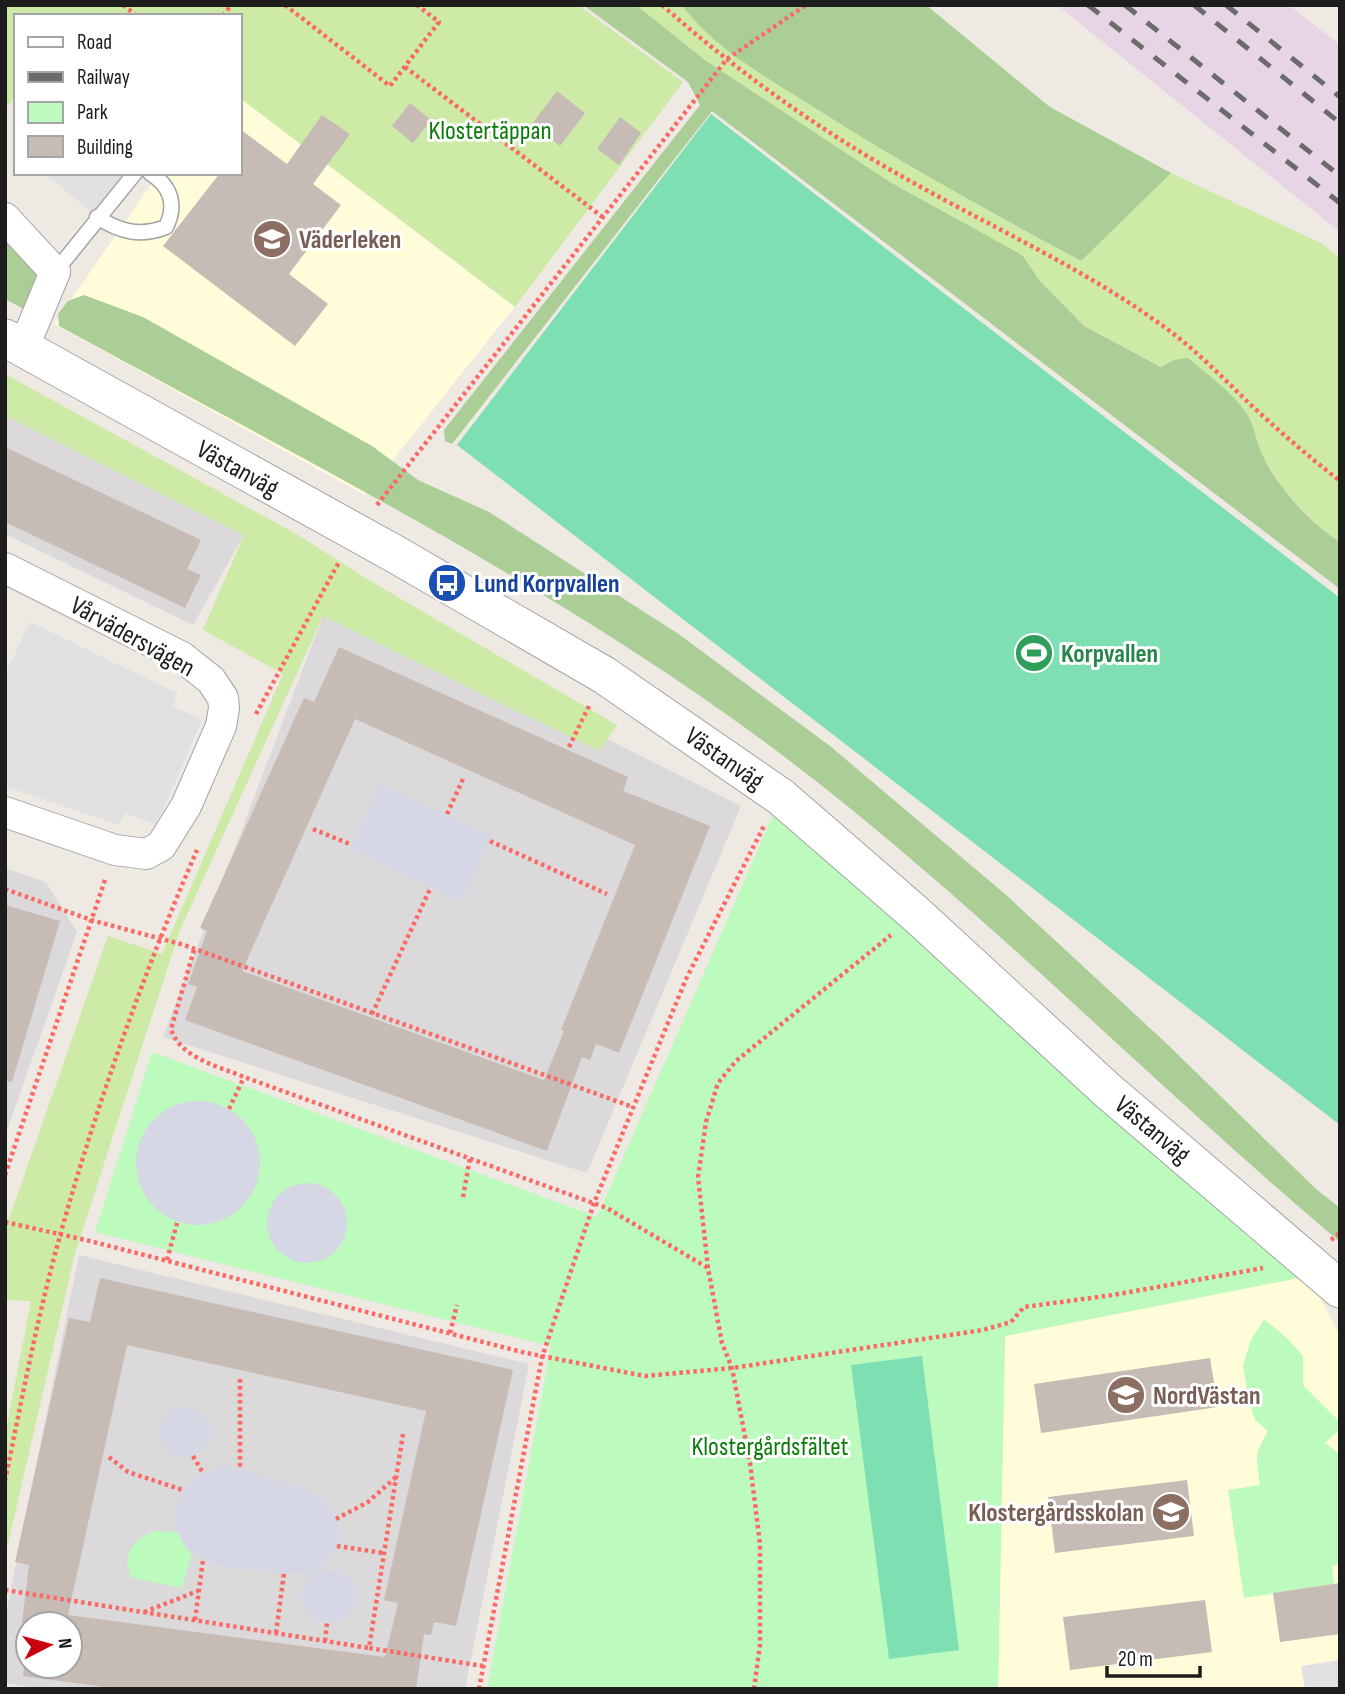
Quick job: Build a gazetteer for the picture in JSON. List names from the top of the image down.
{
  "streets": {
    "street": ["Västanväg", "Vårvädersvägen"]
  },
  "parks": ["Klostertäppan", "Klostergårdsfältet"],
  "places": {
    "school or university": ["Väderleken", "NordVästan", "Klostergårdsskolan"],
    "bus stop": ["Lund Korpvallen"],
    "sports": ["Korpvallen"]
  },
  "legend": [
    "Road",
    "Railway",
    "Park",
    "Building"
  ],
  "scale_bar": "20 m",
  "north": "right"
}
